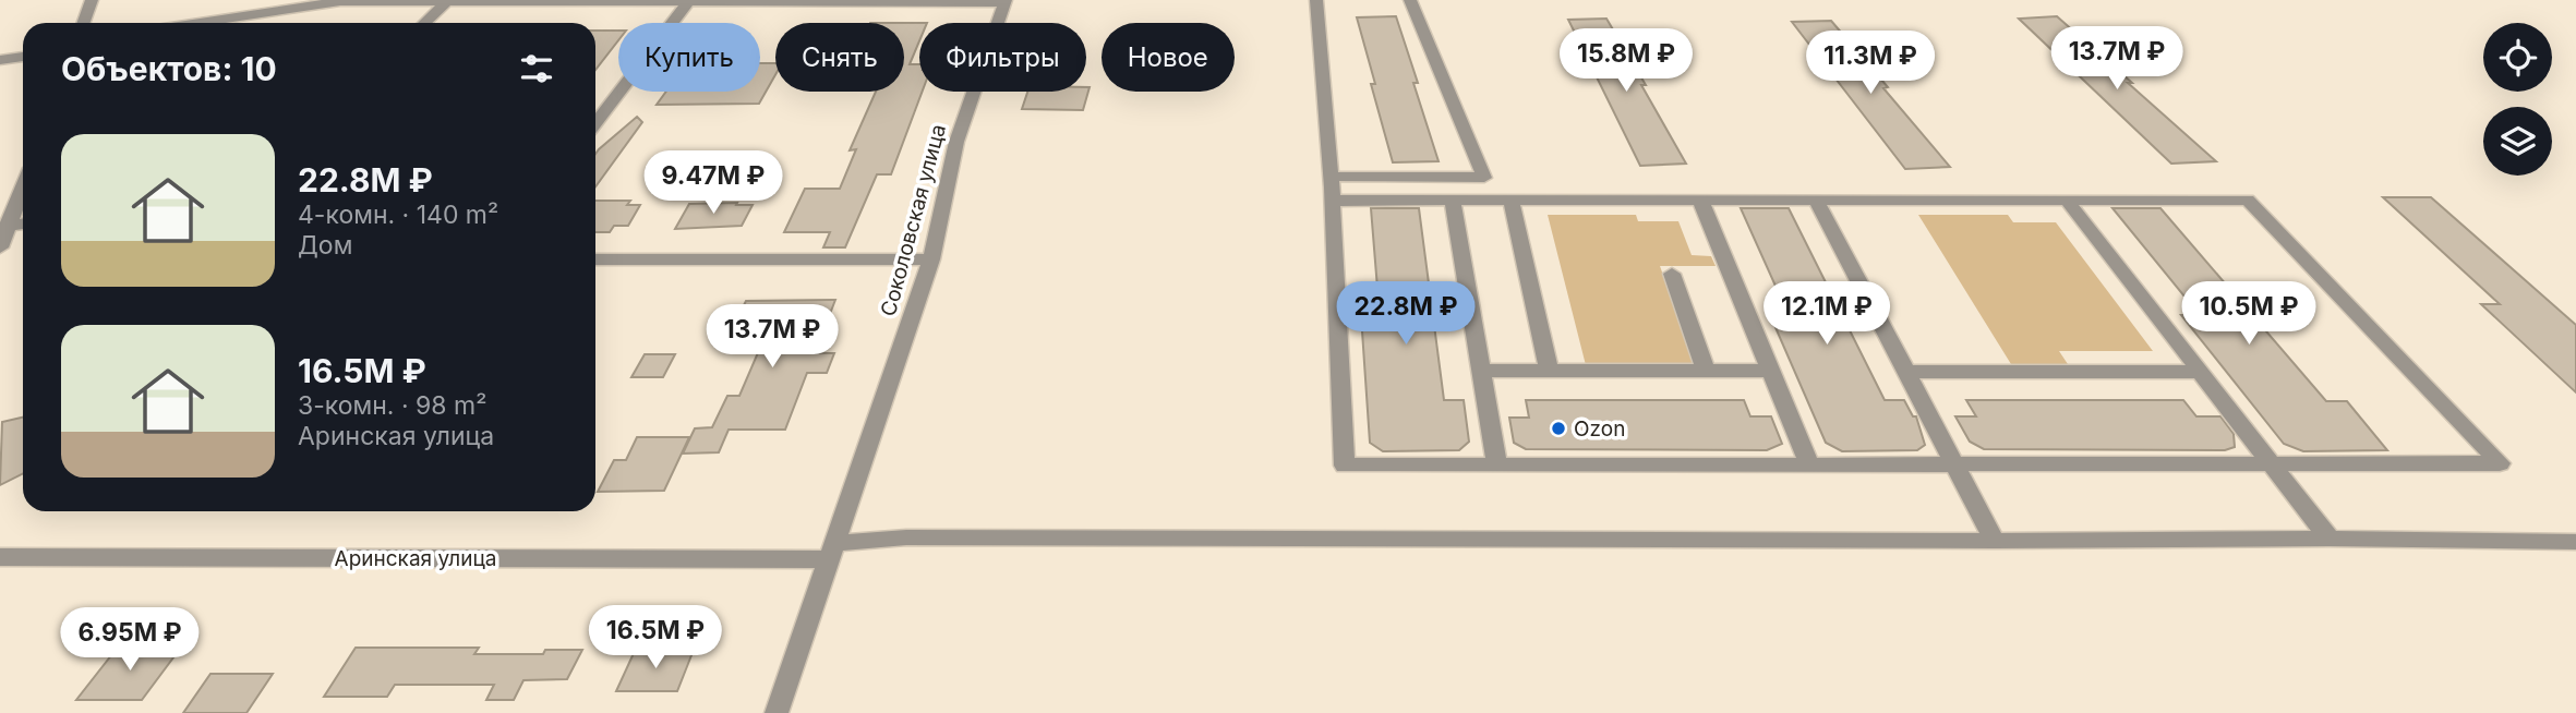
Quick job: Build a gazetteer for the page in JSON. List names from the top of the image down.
{
  "streets": {
    "street": ["Соколовская улица", "Аринская улица"]
  },
  "crossings": [
    ["Соколовская улица", "Аринская улица"]
  ],
  "places": ["Ozon"],
  "page": {
    "chip": [
      "Купить",
      "Снять",
      "Фильтры",
      "Новое"
    ],
    "heading": "Объектов: 10",
    "price": [
      "13.7M ₽",
      "15.8M ₽",
      "11.3M ₽",
      "9.47M ₽",
      "22.8M ₽",
      "12.1M ₽",
      "10.5M ₽",
      "13.7M ₽",
      "16.5M ₽",
      "6.95M ₽"
    ],
    "list": [
      {
        "name": "22.8M ₽",
        "note": "4-комн. · 140 m² · Дом"
      },
      {
        "name": "16.5M ₽",
        "note": "3-комн. · 98 m² · Аринская улица"
      }
    ]
  }
}
